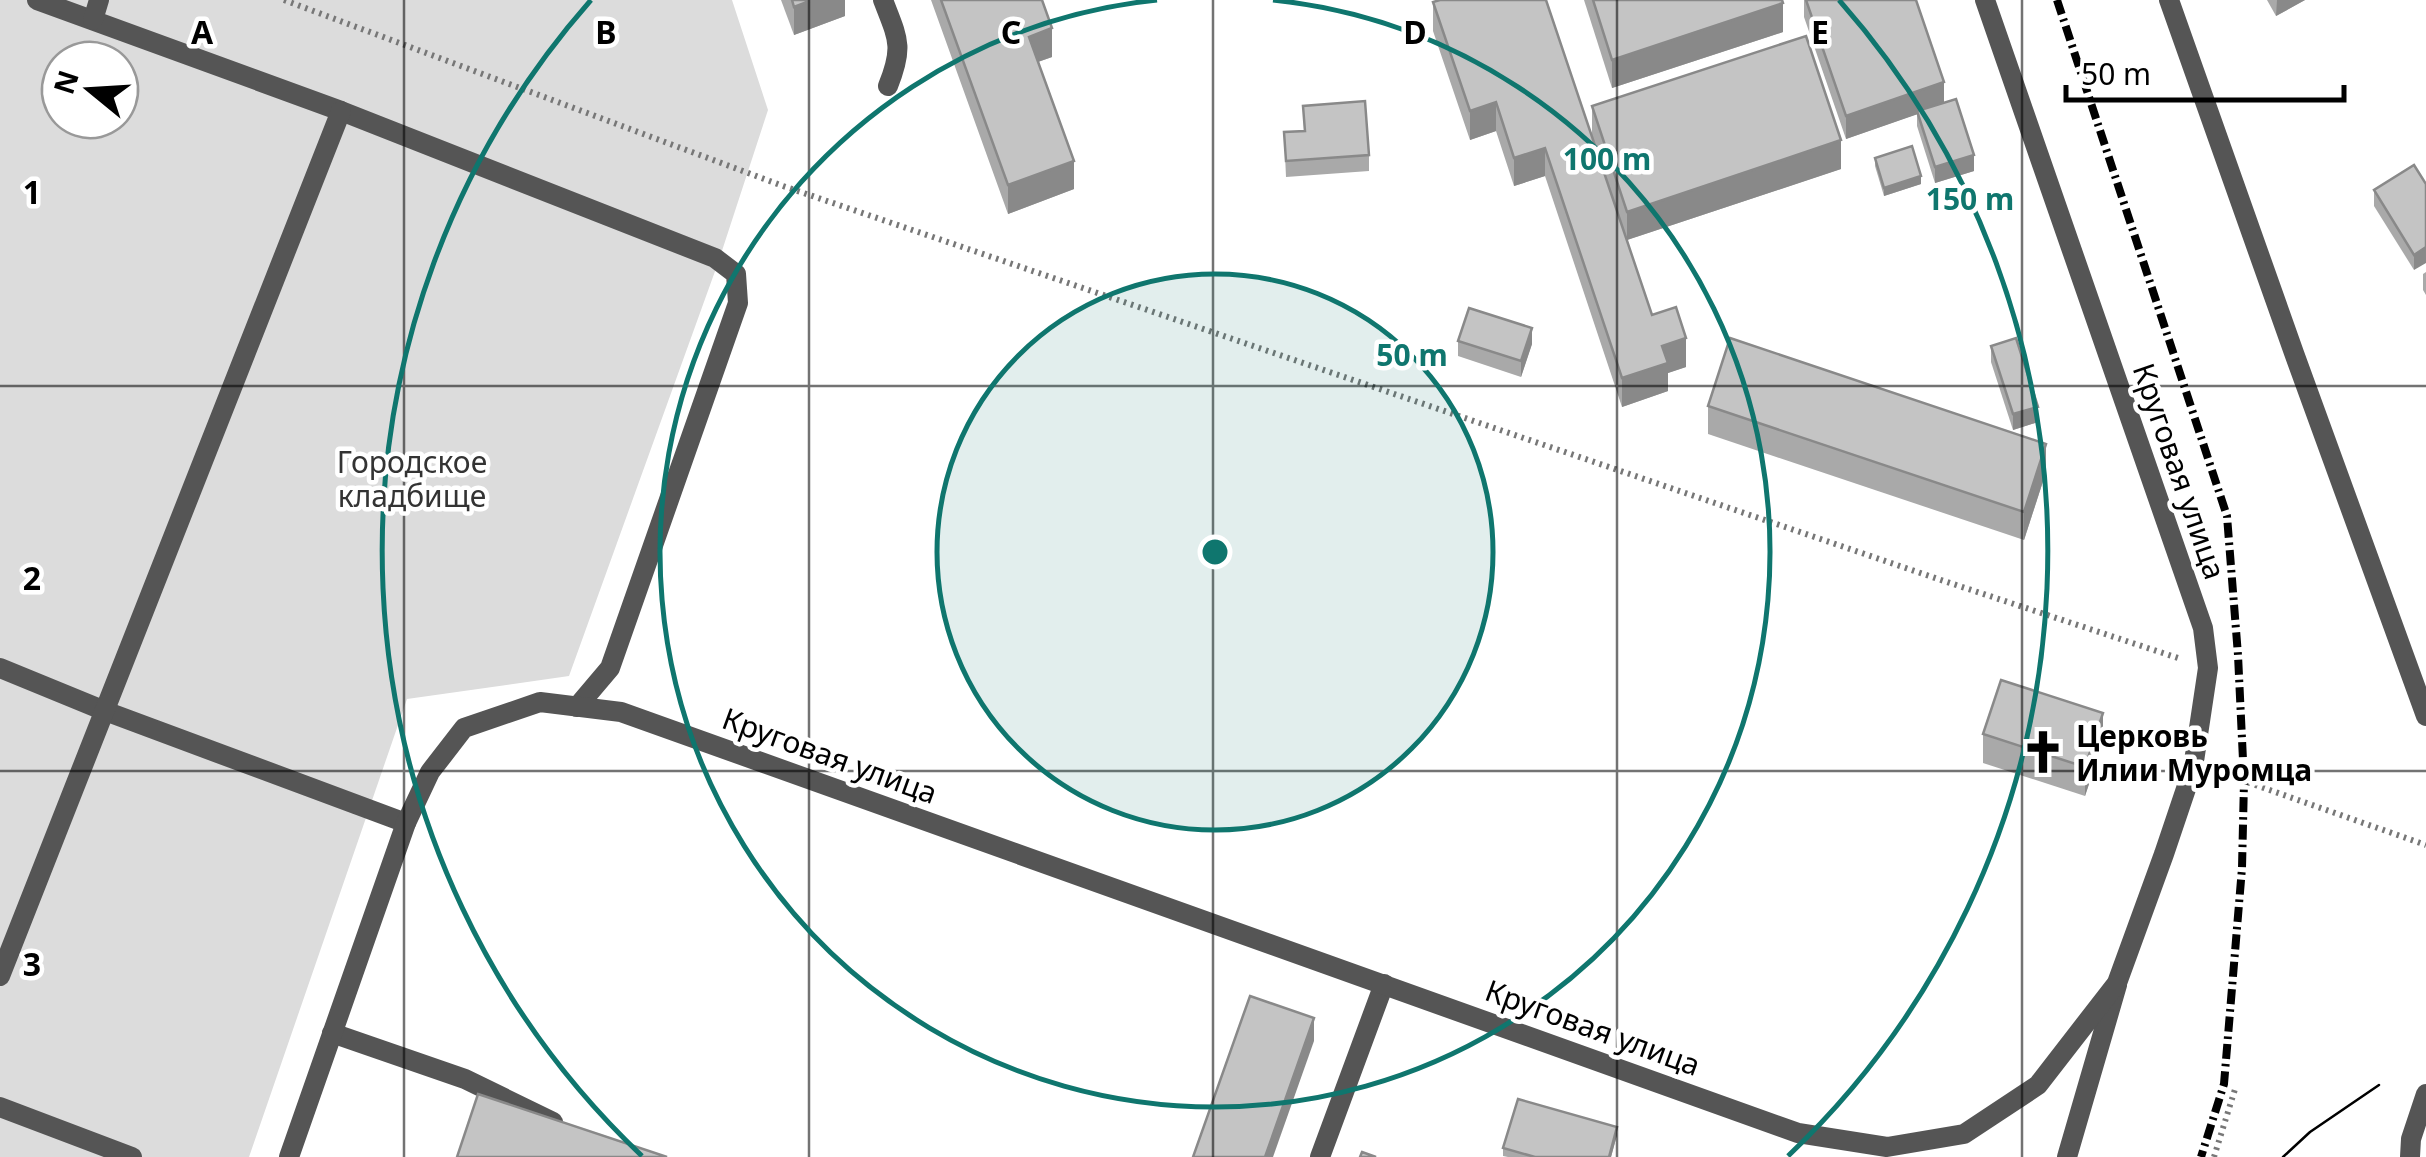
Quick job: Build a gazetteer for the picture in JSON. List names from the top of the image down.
{
  "streets": {
    "street": ["Круговая улица"]
  },
  "parks": ["Городское кладбище"],
  "places": {
    "church": ["Церковь Илии Муромца"]
  },
  "scale_bar": "50 m",
  "north": "left",
  "grid": {
    "columns": [
      "A",
      "B",
      "C",
      "D",
      "E"
    ],
    "rows": ["1", "2", "3"]
  },
  "rings": ["100 m", "150 m", "50 m"]
}
